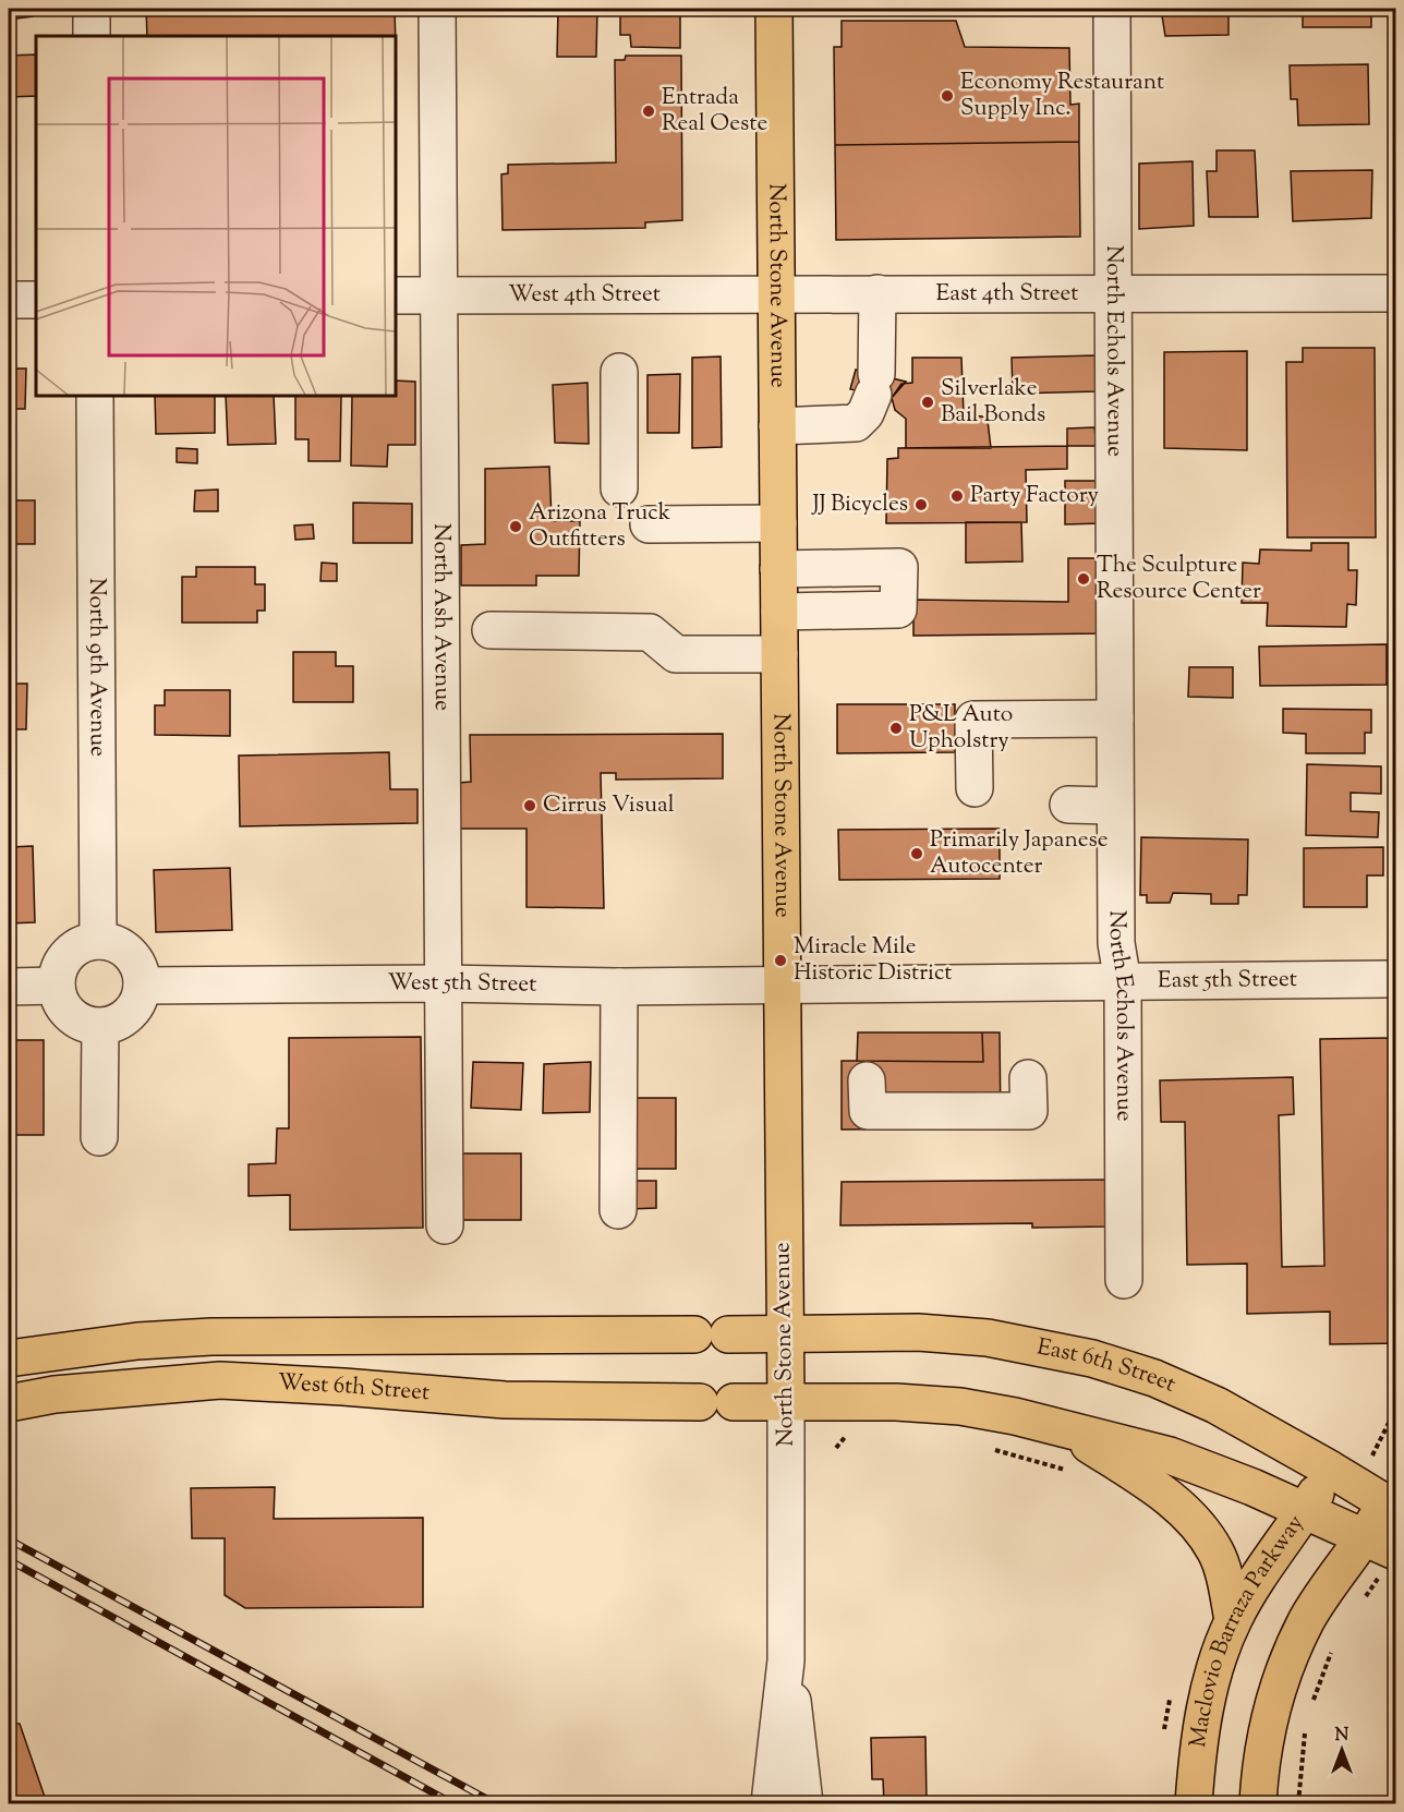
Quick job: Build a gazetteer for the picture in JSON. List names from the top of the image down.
{
  "streets": {
    "main road": [
      "North Stone Avenue",
      "East 6th Street",
      "West 6th Street",
      "Maclovio Barraza Parkway"
    ],
    "street": [
      "East 4th Street",
      "West 4th Street",
      "North Echols Avenue",
      "North Ash Avenue",
      "North 9th Avenue",
      "East 5th Street",
      "West 5th Street"
    ]
  },
  "crossings": [
    ["North Stone Avenue", "East 4th Street"],
    ["North Stone Avenue", "West 4th Street"],
    ["North Stone Avenue", "East 5th Street"],
    ["North Stone Avenue", "West 5th Street"],
    ["North Stone Avenue", "East 6th Street"],
    ["North Stone Avenue", "West 6th Street"],
    ["East 4th Street", "West 4th Street"],
    ["East 4th Street", "North Echols Avenue"],
    ["West 4th Street", "North Ash Avenue"],
    ["North Echols Avenue", "East 5th Street"],
    ["North Ash Avenue", "West 5th Street"],
    ["North 9th Avenue", "West 5th Street"],
    ["East 5th Street", "West 5th Street"],
    ["East 6th Street", "West 6th Street"],
    ["East 6th Street", "Maclovio Barraza Parkway"]
  ],
  "places": [
    "Economy Restaurant Supply Inc.",
    "Entrada Real Oeste",
    "Silverlake Bail Bonds",
    "Party Factory",
    "JJ Bicycles",
    "Arizona Truck Outfitters",
    "The Sculpture Resource Center",
    "P&L Auto Upholstry",
    "Cirrus Visual",
    "Primarily Japanese Autocenter",
    "Miracle Mile Historic District"
  ],
  "north": "top"
}
